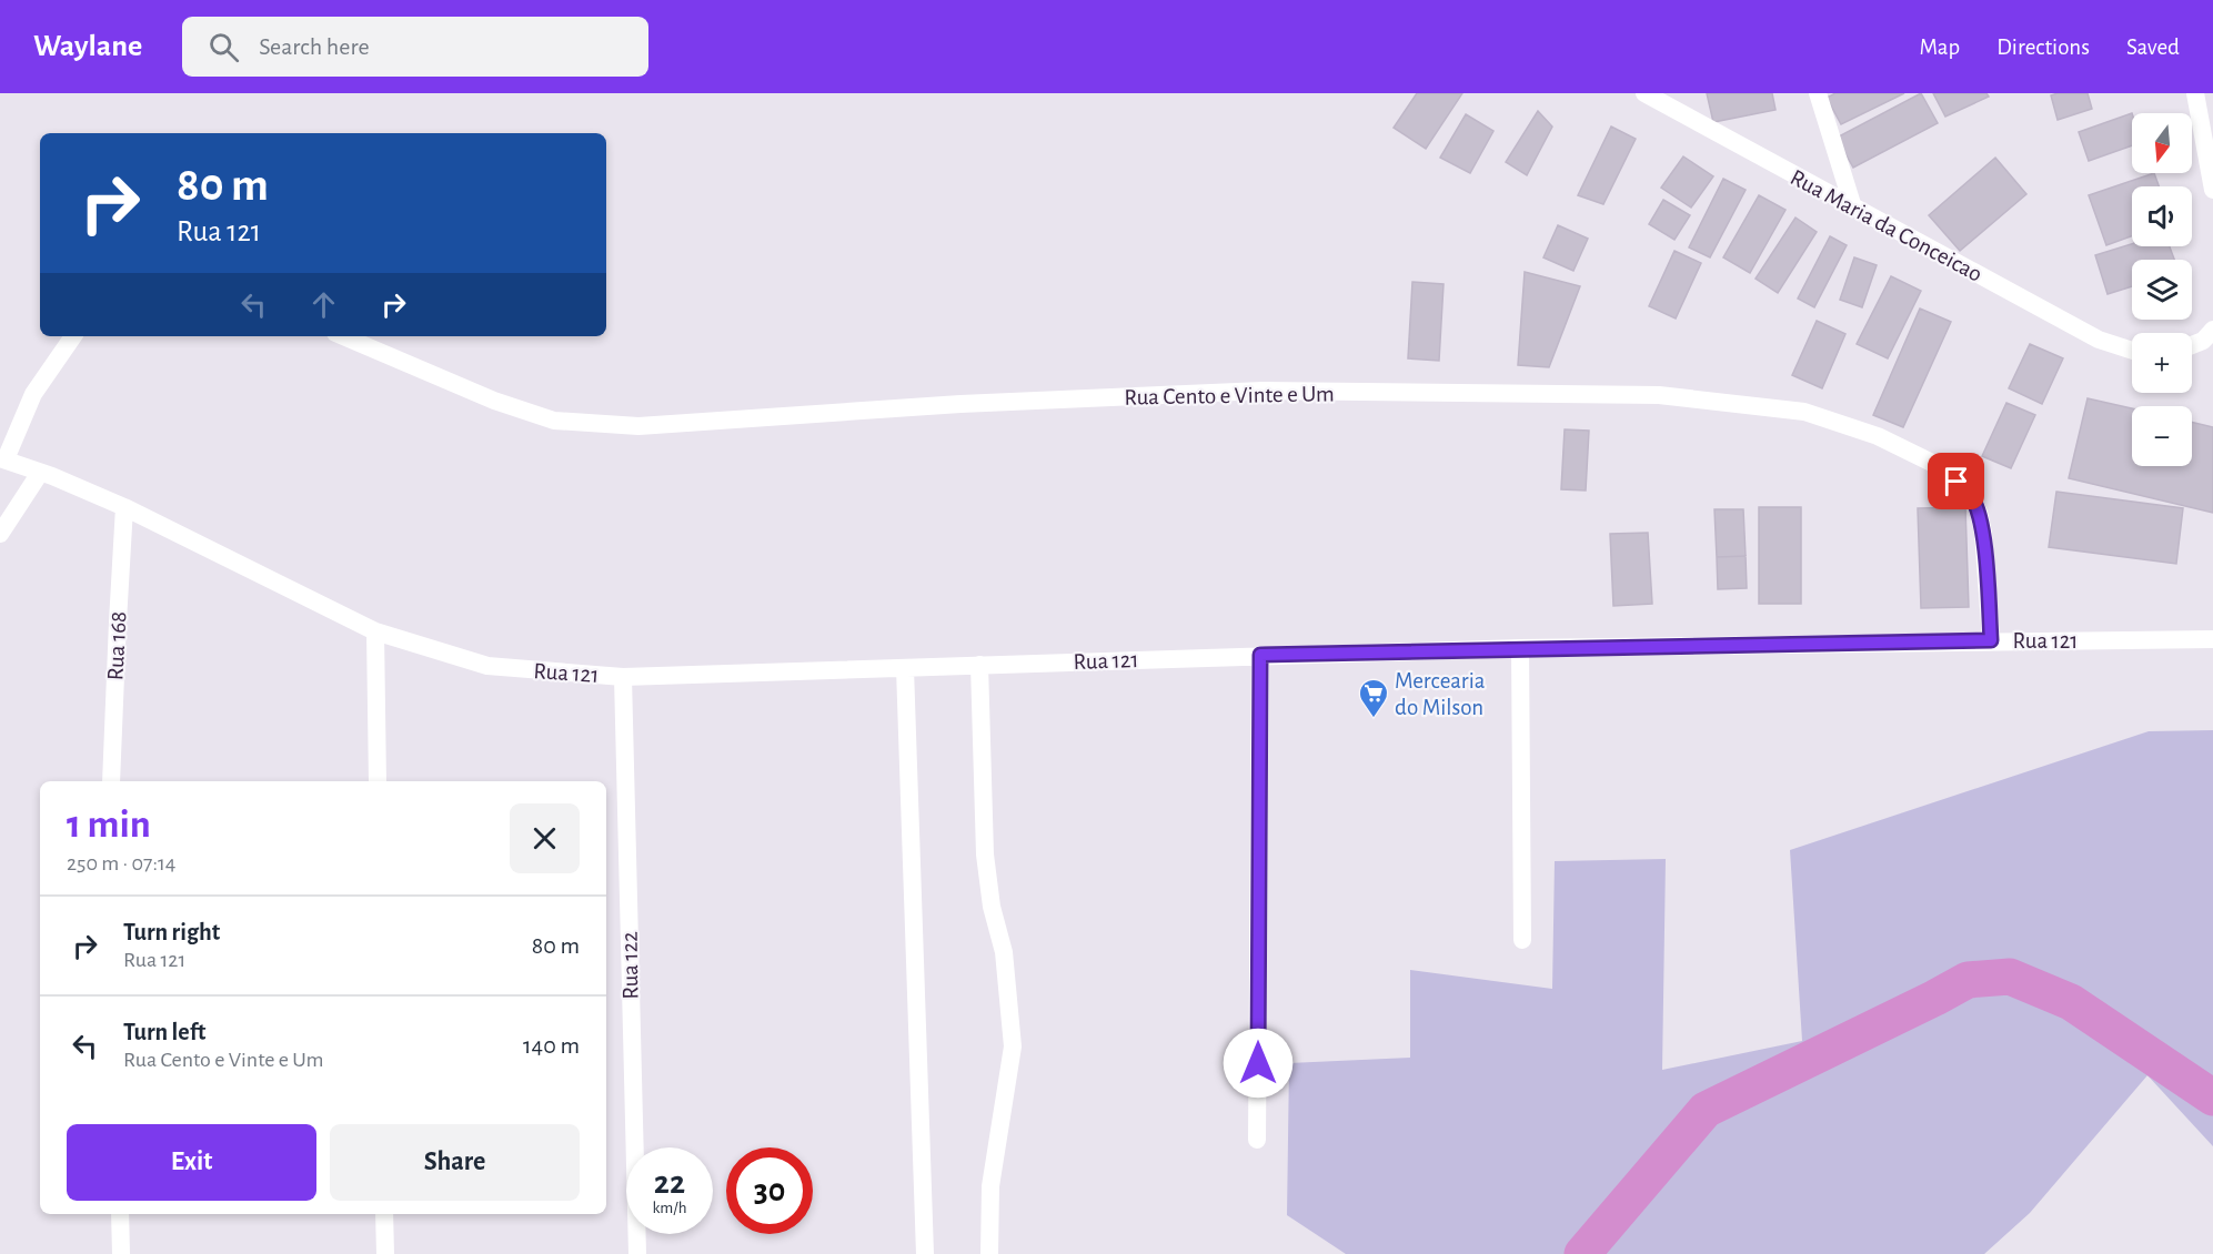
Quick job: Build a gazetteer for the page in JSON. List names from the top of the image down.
{
  "streets": {
    "street": [
      "Rua Maria da Conceicao",
      "Rua Cento e Vinte e Um",
      "Rua 121",
      "Rua 168",
      "Rua 122"
    ]
  },
  "crossings": [
    ["Rua Cento e Vinte e Um", "Rua 121"],
    ["Rua 121", "Rua 168"],
    ["Rua 121", "Rua 122"]
  ],
  "places": {
    "supermarket": ["Mercearia do Milson"]
  },
  "north": "bottom",
  "page": {
    "header": "Waylane",
    "search": "Search here",
    "nav": ["Map", "Directions", "Saved"],
    "map_buttons": ["+", "−"],
    "turn": ["80 m", "Rua 121"],
    "heading": ["1 min", "250 m · 07:14"],
    "list": [
      {
        "name": "Turn right",
        "note": "Rua 121",
        "value": "80 m"
      },
      {
        "name": "Turn left",
        "note": "Rua Cento e Vinte e Um",
        "value": "140 m"
      }
    ],
    "buttons": ["Exit", "Share"],
    "speed": "22 km/h",
    "limit": "30"
  }
}
